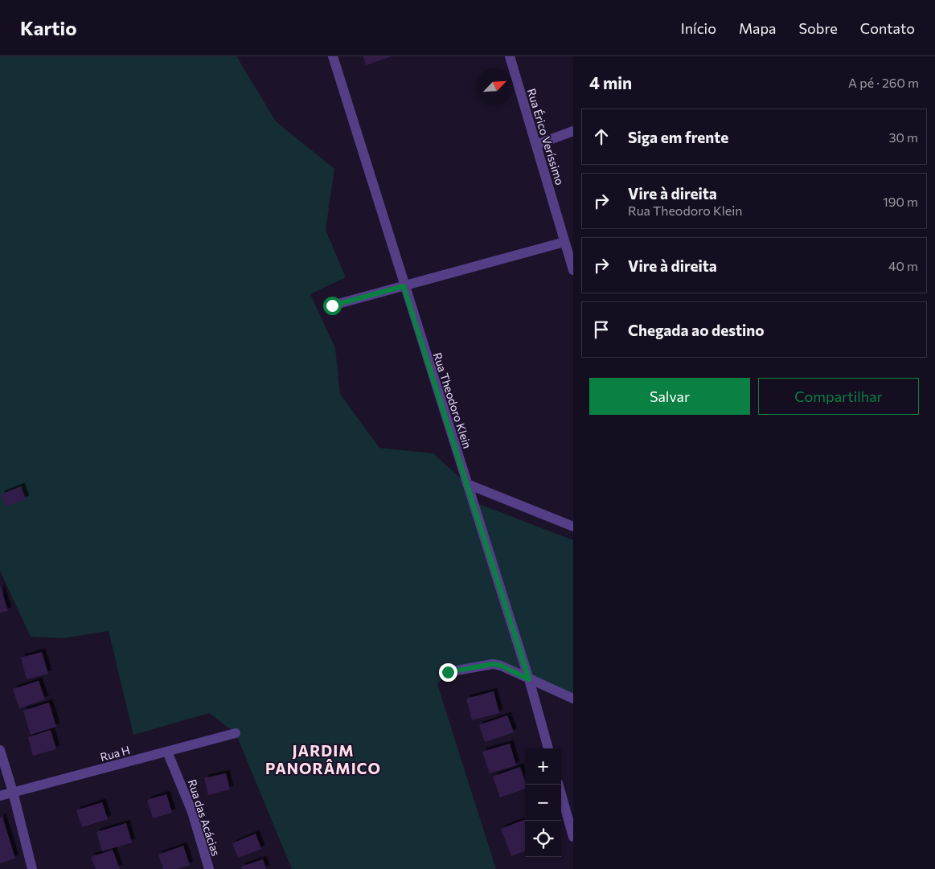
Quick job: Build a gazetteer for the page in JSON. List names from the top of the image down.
{
  "streets": {
    "street": [
      "Rua Érico Veríssimo",
      "Rua Theodoro Klein",
      "Rua H",
      "Rua das Acácias"
    ]
  },
  "crossings": [
    ["Rua H", "Rua das Acácias"]
  ],
  "districts": ["JARDIM PANORÂMICO"],
  "north": "top right",
  "page": {
    "header": "Kartio",
    "nav": [
      "Início",
      "Mapa",
      "Sobre",
      "Contato"
    ],
    "heading": ["4 min", "A pé · 260 m"],
    "list": [
      ["Siga em frente", "30 m"],
      ["Vire à direita", "Rua Theodoro Klein", "190 m"],
      ["Vire à direita", "40 m"],
      "Chegada ao destino"
    ],
    "buttons": ["Salvar", "Compartilhar"],
    "map_buttons": ["+", "−"]
  }
}
